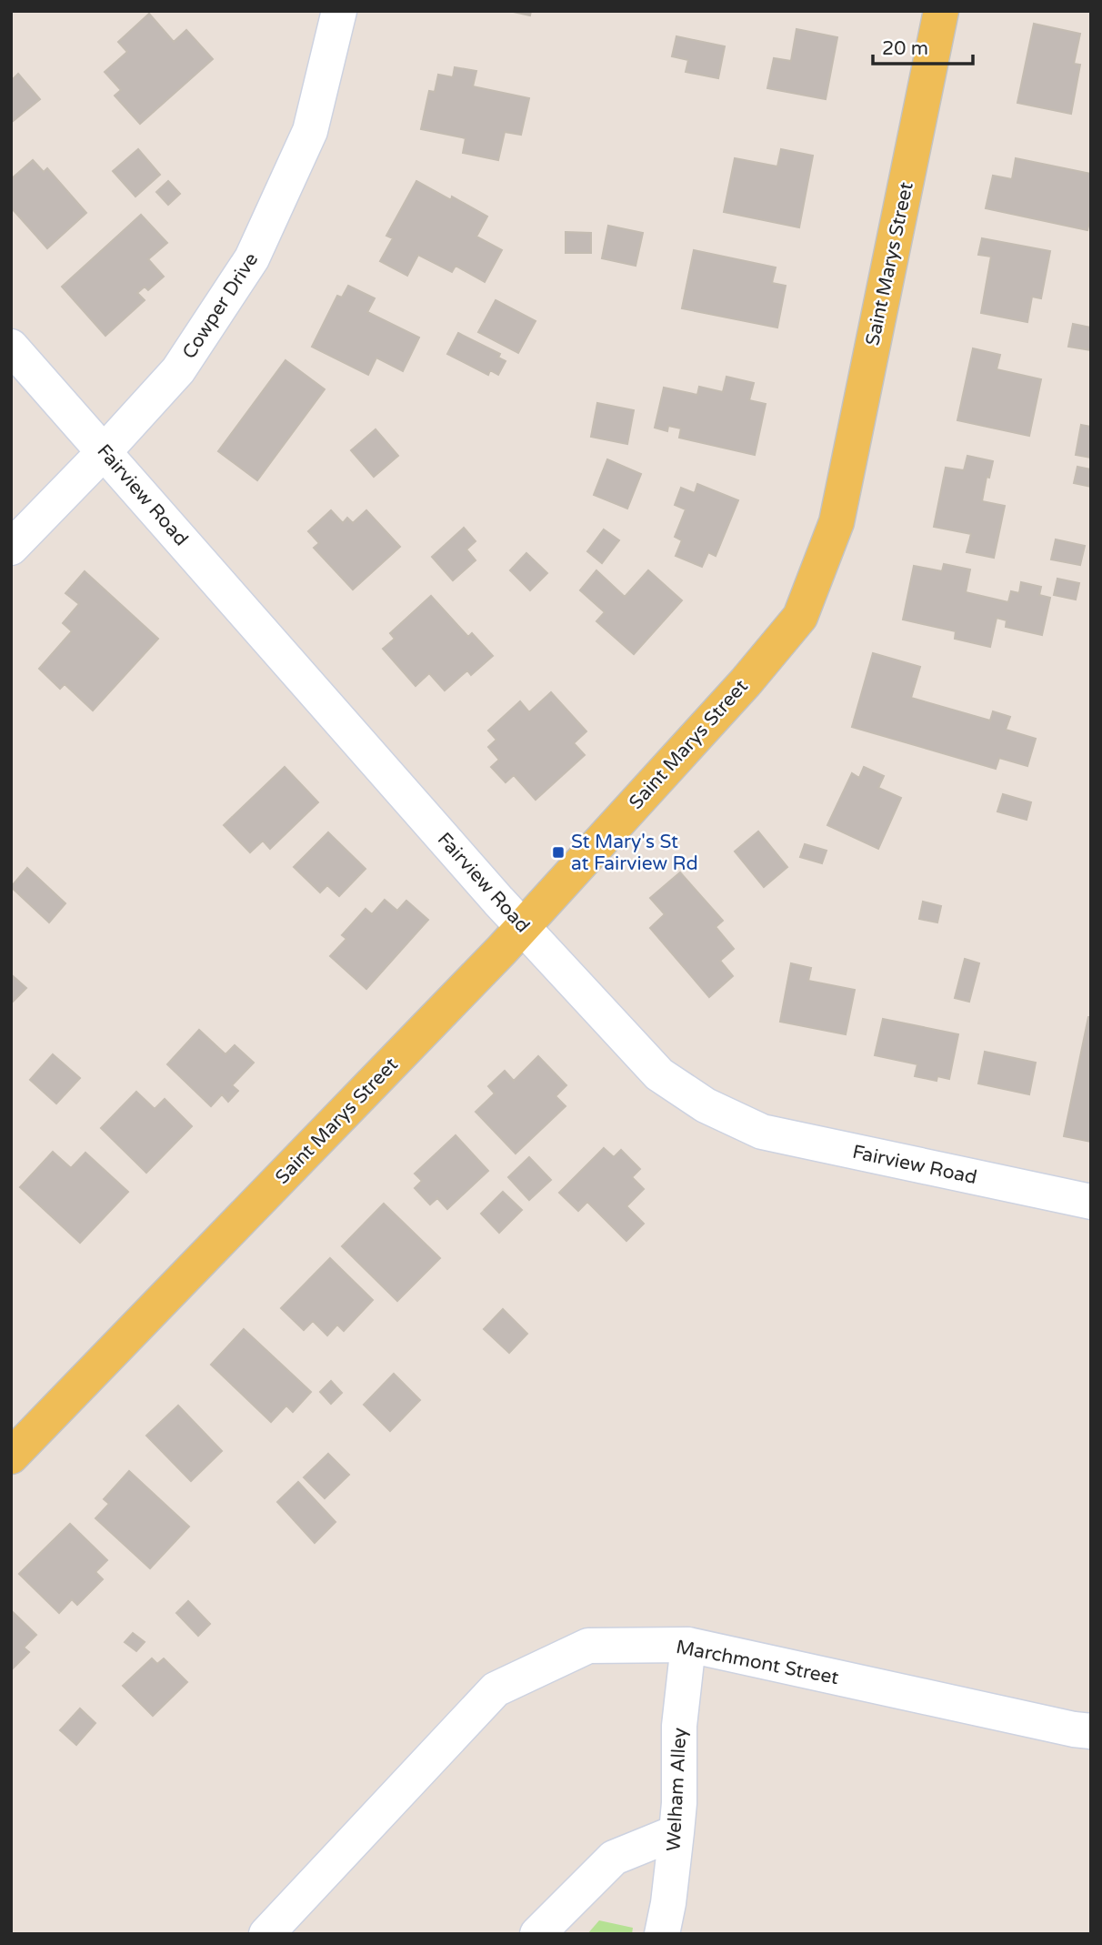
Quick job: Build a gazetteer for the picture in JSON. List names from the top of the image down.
{
  "streets": {
    "main road": ["Saint Marys Street"],
    "street": [
      "Cowper Drive",
      "Fairview Road",
      "Marchmont Street",
      "Welham Alley"
    ]
  },
  "crossings": [
    ["Saint Marys Street", "Fairview Road"],
    ["Cowper Drive", "Fairview Road"],
    ["Marchmont Street", "Welham Alley"]
  ],
  "places": {
    "transit": ["St Mary's St at Fairview Rd"]
  },
  "scale_bar": "20 m"
}
